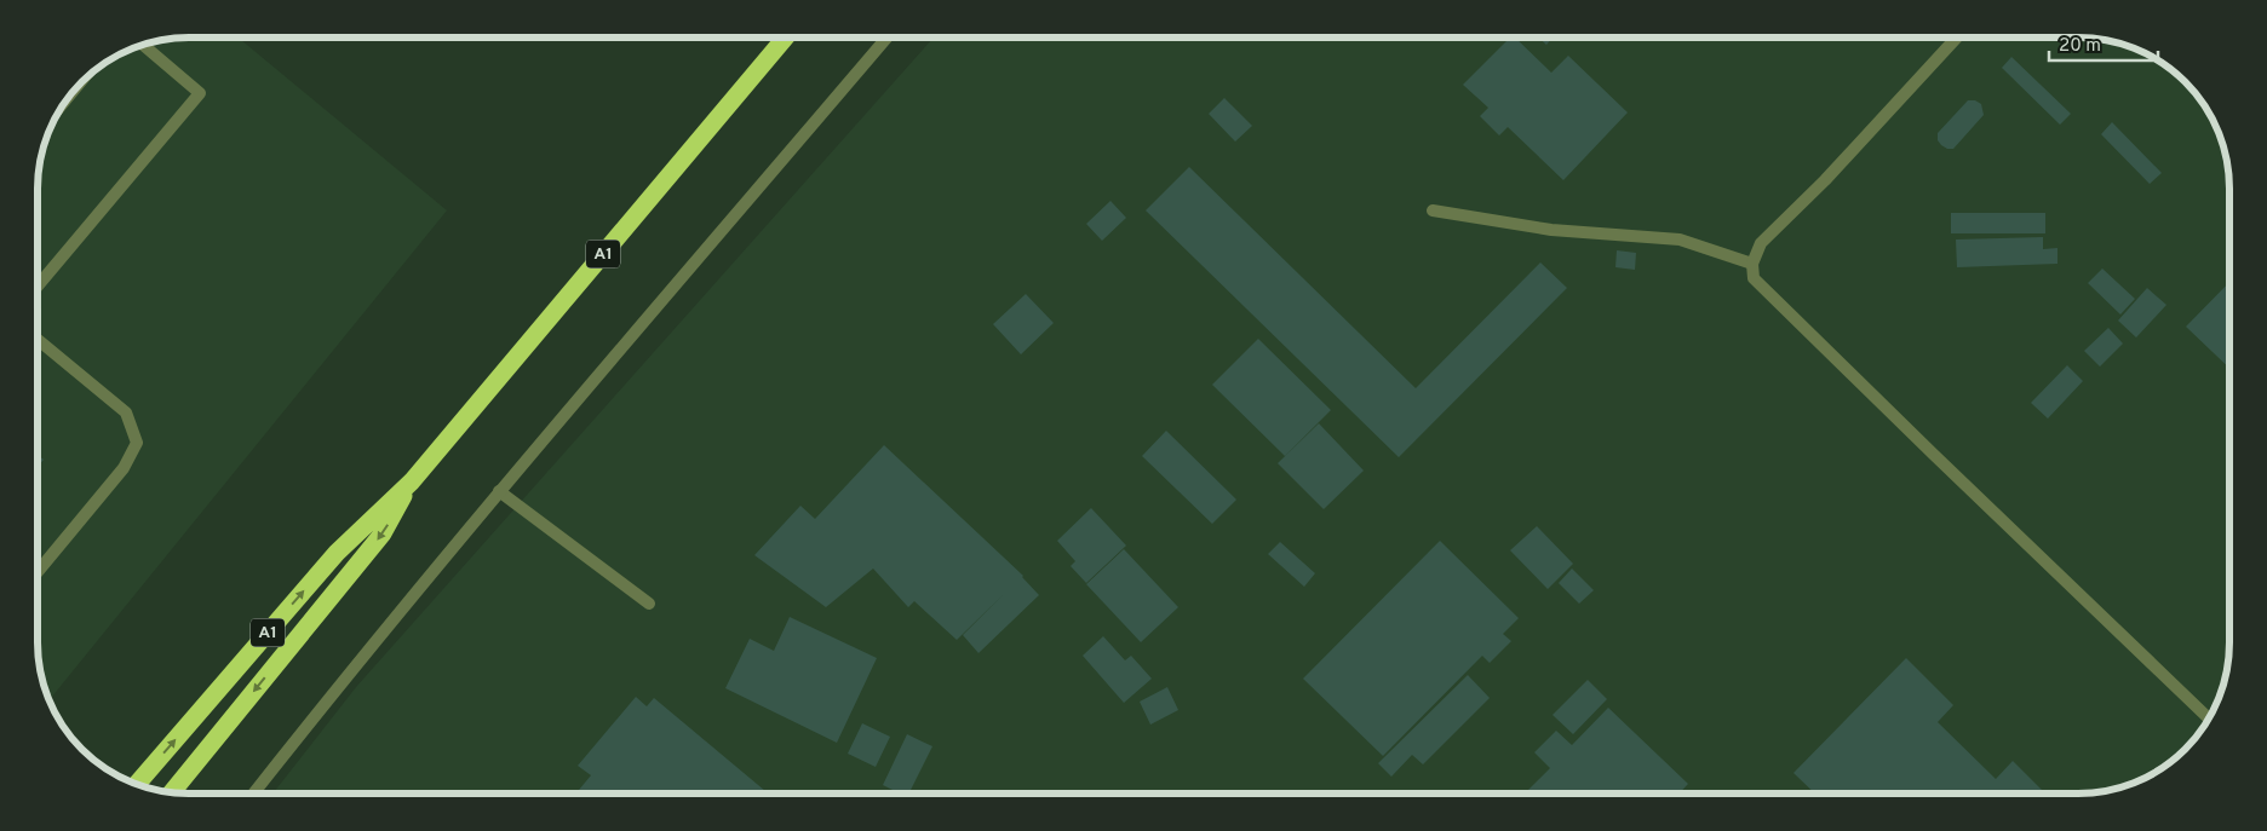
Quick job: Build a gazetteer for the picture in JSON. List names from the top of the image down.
{
  "streets": {
    "highway": ["A1"]
  },
  "scale_bar": "20 m"
}
